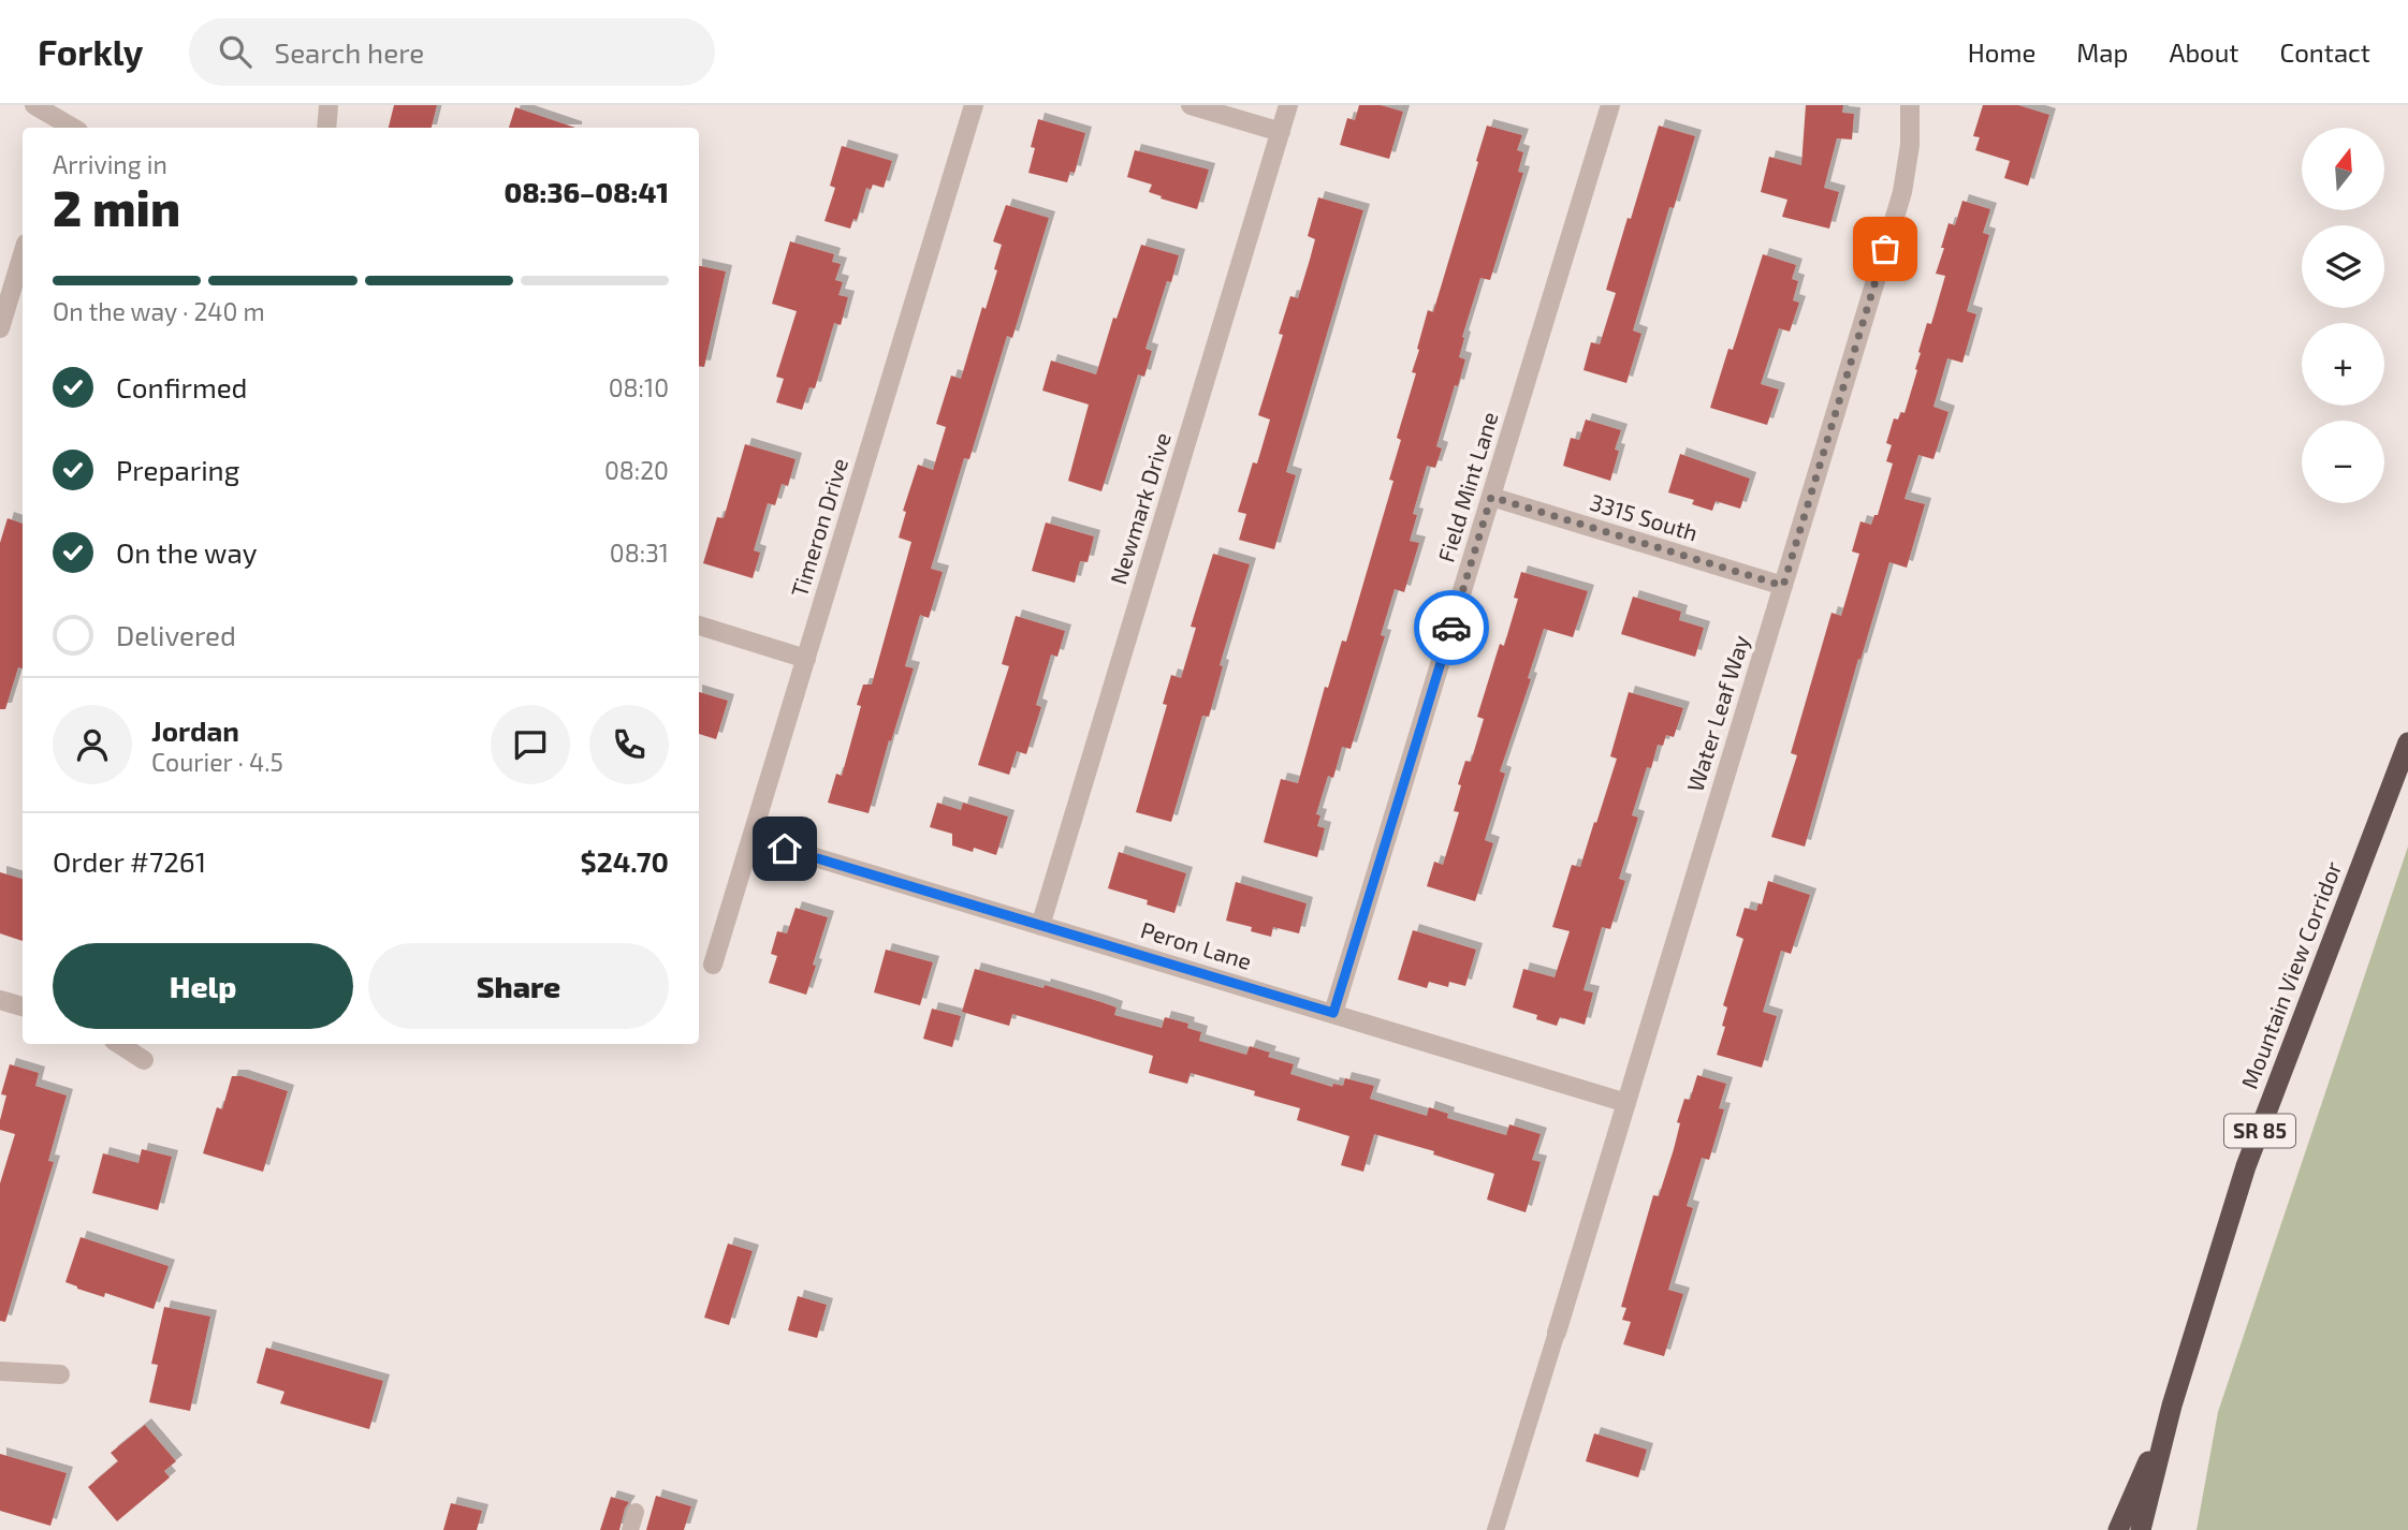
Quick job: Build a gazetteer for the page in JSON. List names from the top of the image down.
{
  "streets": {
    "highway": ["Mountain View Corridor", "SR 85"],
    "street": [
      "Field Mint Lane",
      "Newmark Drive",
      "3315 South",
      "Timeron Drive",
      "Water Leaf Way",
      "Peron Lane"
    ]
  },
  "crossings": [
    ["Field Mint Lane", "3315 South"],
    ["Field Mint Lane", "Peron Lane"],
    ["Newmark Drive", "Peron Lane"],
    ["3315 South", "Water Leaf Way"],
    ["Timeron Drive", "Peron Lane"],
    ["Water Leaf Way", "Peron Lane"]
  ],
  "north": "top",
  "page": {
    "header": "Forkly",
    "search": "Search here",
    "nav": [
      "Home",
      "Map",
      "About",
      "Contact"
    ],
    "map_buttons": ["+", "−"],
    "heading": ["2 min", "Arriving in", "08:36–08:41"],
    "panel": [
      "Jordan",
      "Courier · 4.5",
      "Order #7261",
      "$24.70"
    ],
    "bar": "On the way · 240 m",
    "list": [
      ["Confirmed", "08:10"],
      ["Preparing", "08:20"],
      ["On the way", "08:31"],
      "Delivered"
    ],
    "buttons": ["Help", "Share"]
  }
}
